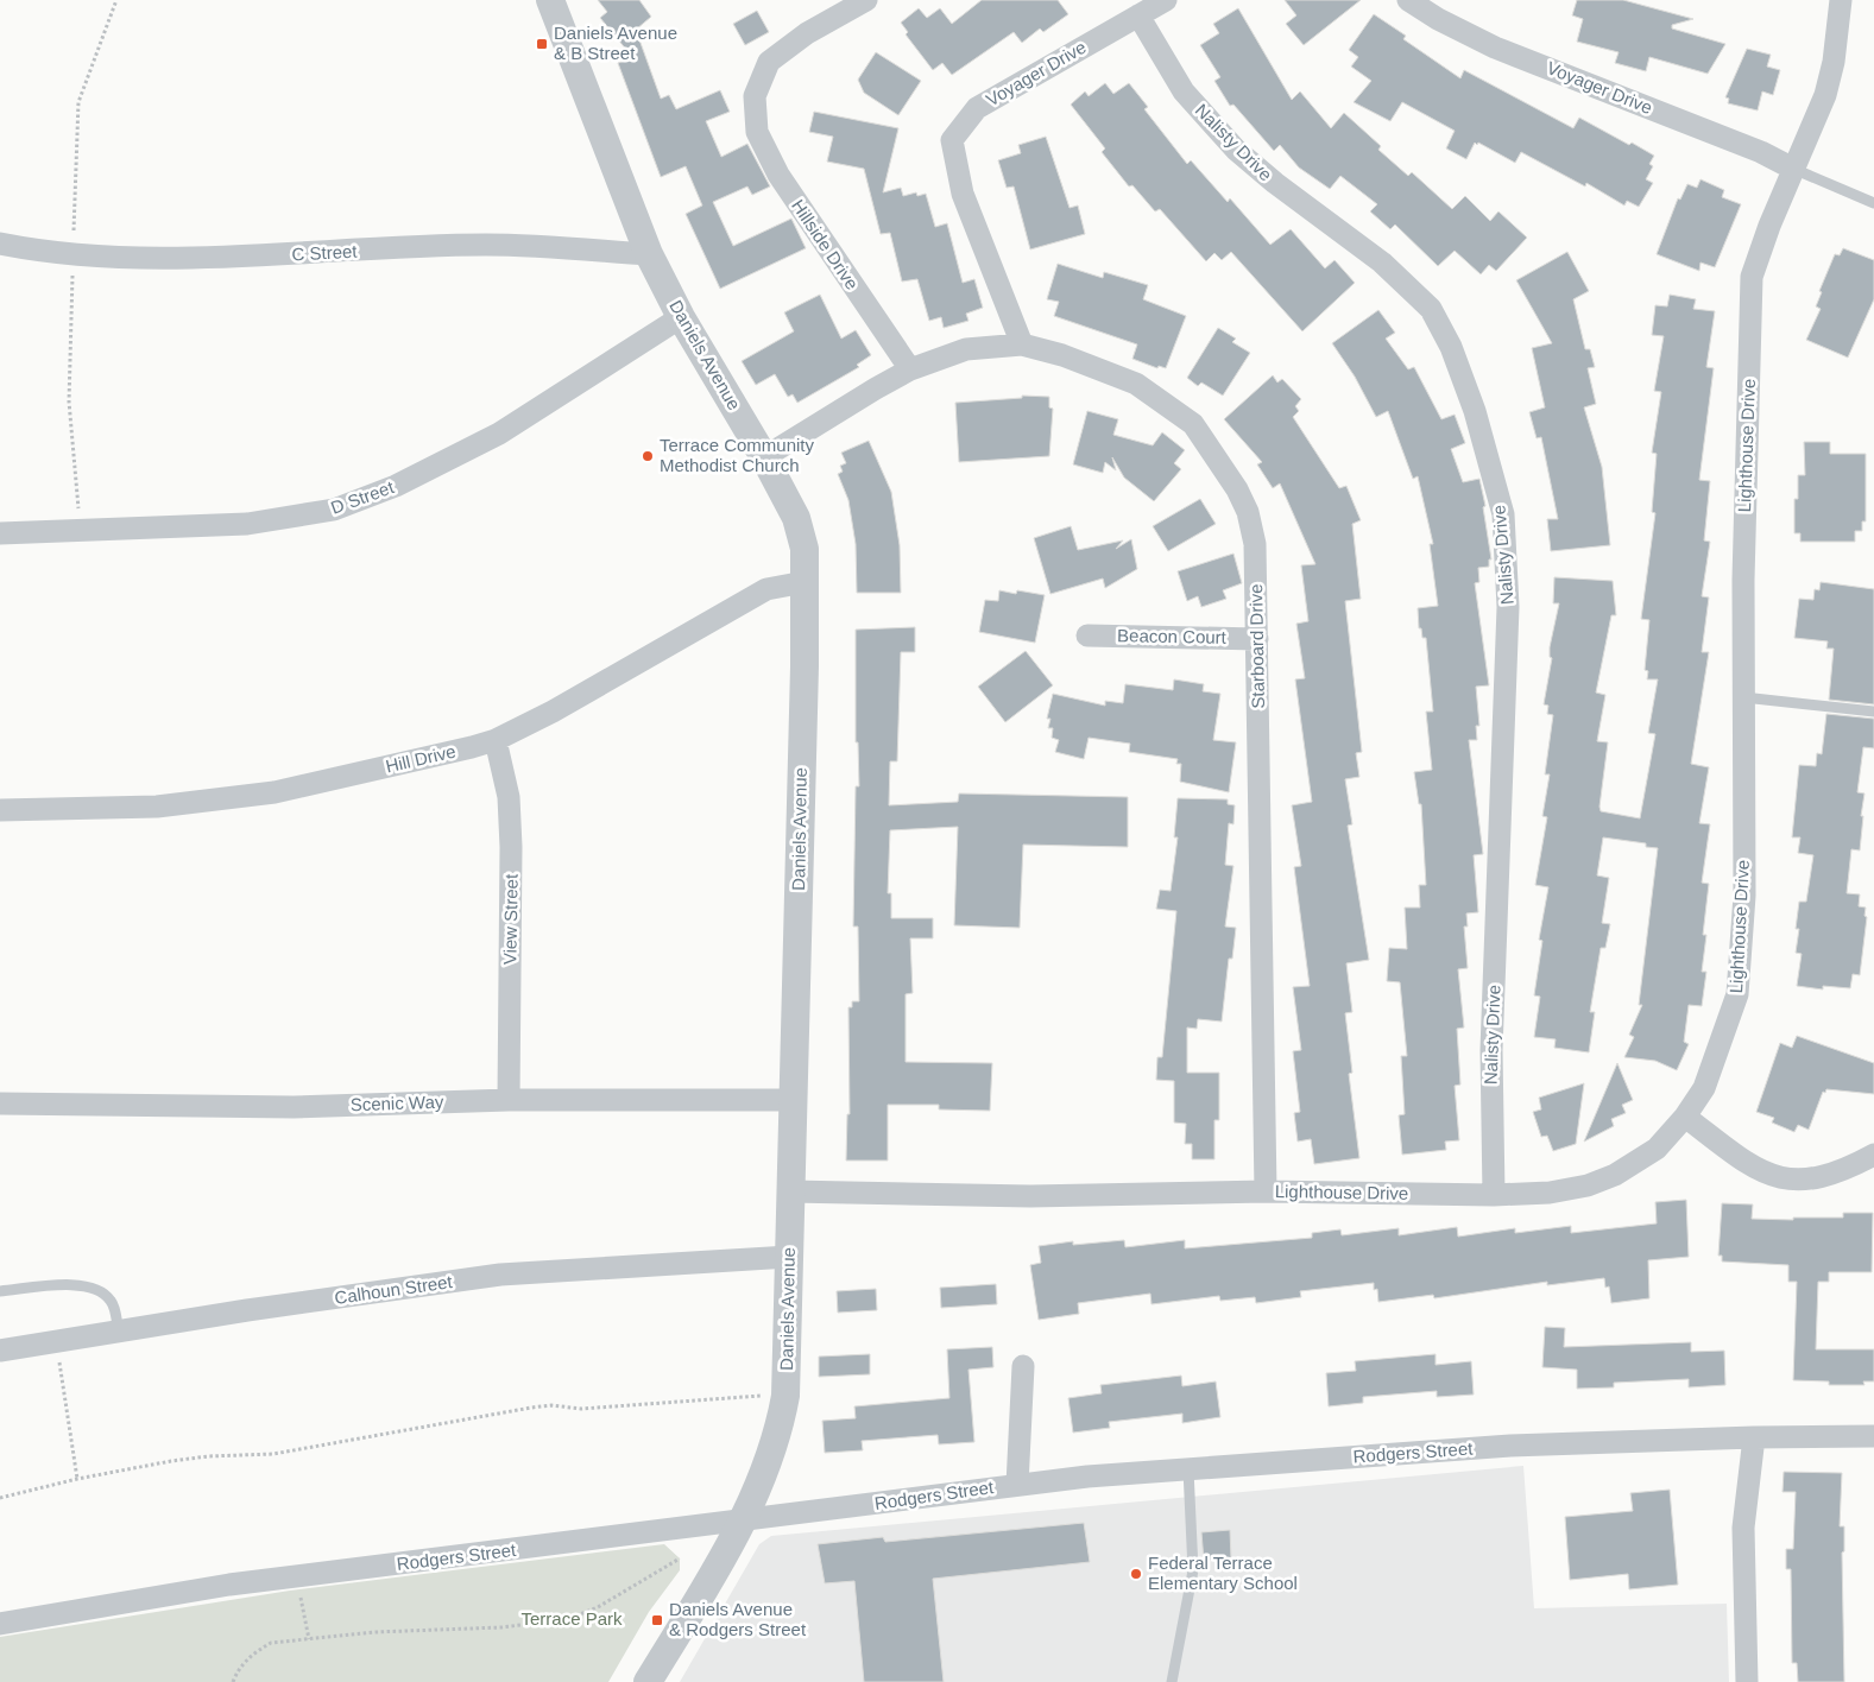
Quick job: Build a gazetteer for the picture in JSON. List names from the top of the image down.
{
  "streets": {
    "street": [
      "Voyager Drive",
      "Nalisty Drive",
      "Hillside Drive",
      "C Street",
      "Daniels Avenue",
      "Lighthouse Drive",
      "D Street",
      "Beacon Court",
      "Starboard Drive",
      "Hill Drive",
      "View Street",
      "Scenic Way",
      "Calhoun Street",
      "Rodgers Street"
    ]
  },
  "crossings": [
    ["Voyager Drive", "Nalisty Drive"],
    ["Voyager Drive", "Lighthouse Drive"],
    ["Voyager Drive", "Starboard Drive"],
    ["Nalisty Drive", "Lighthouse Drive"],
    ["Hillside Drive", "Starboard Drive"],
    ["C Street", "Daniels Avenue"],
    ["Daniels Avenue", "Lighthouse Drive"],
    ["Daniels Avenue", "D Street"],
    ["Daniels Avenue", "Hill Drive"],
    ["Daniels Avenue", "Scenic Way"],
    ["Daniels Avenue", "Calhoun Street"],
    ["Daniels Avenue", "Rodgers Street"],
    ["Lighthouse Drive", "Starboard Drive"],
    ["Beacon Court", "Starboard Drive"],
    ["Hill Drive", "View Street"],
    ["View Street", "Scenic Way"]
  ],
  "parks": ["Terrace Park"],
  "places": {
    "transit": ["Daniels Avenue & B Street", "Daniels Avenue & Rodgers Street"],
    "other": ["Terrace Community Methodist Church", "Federal Terrace Elementary School"]
  }
}
